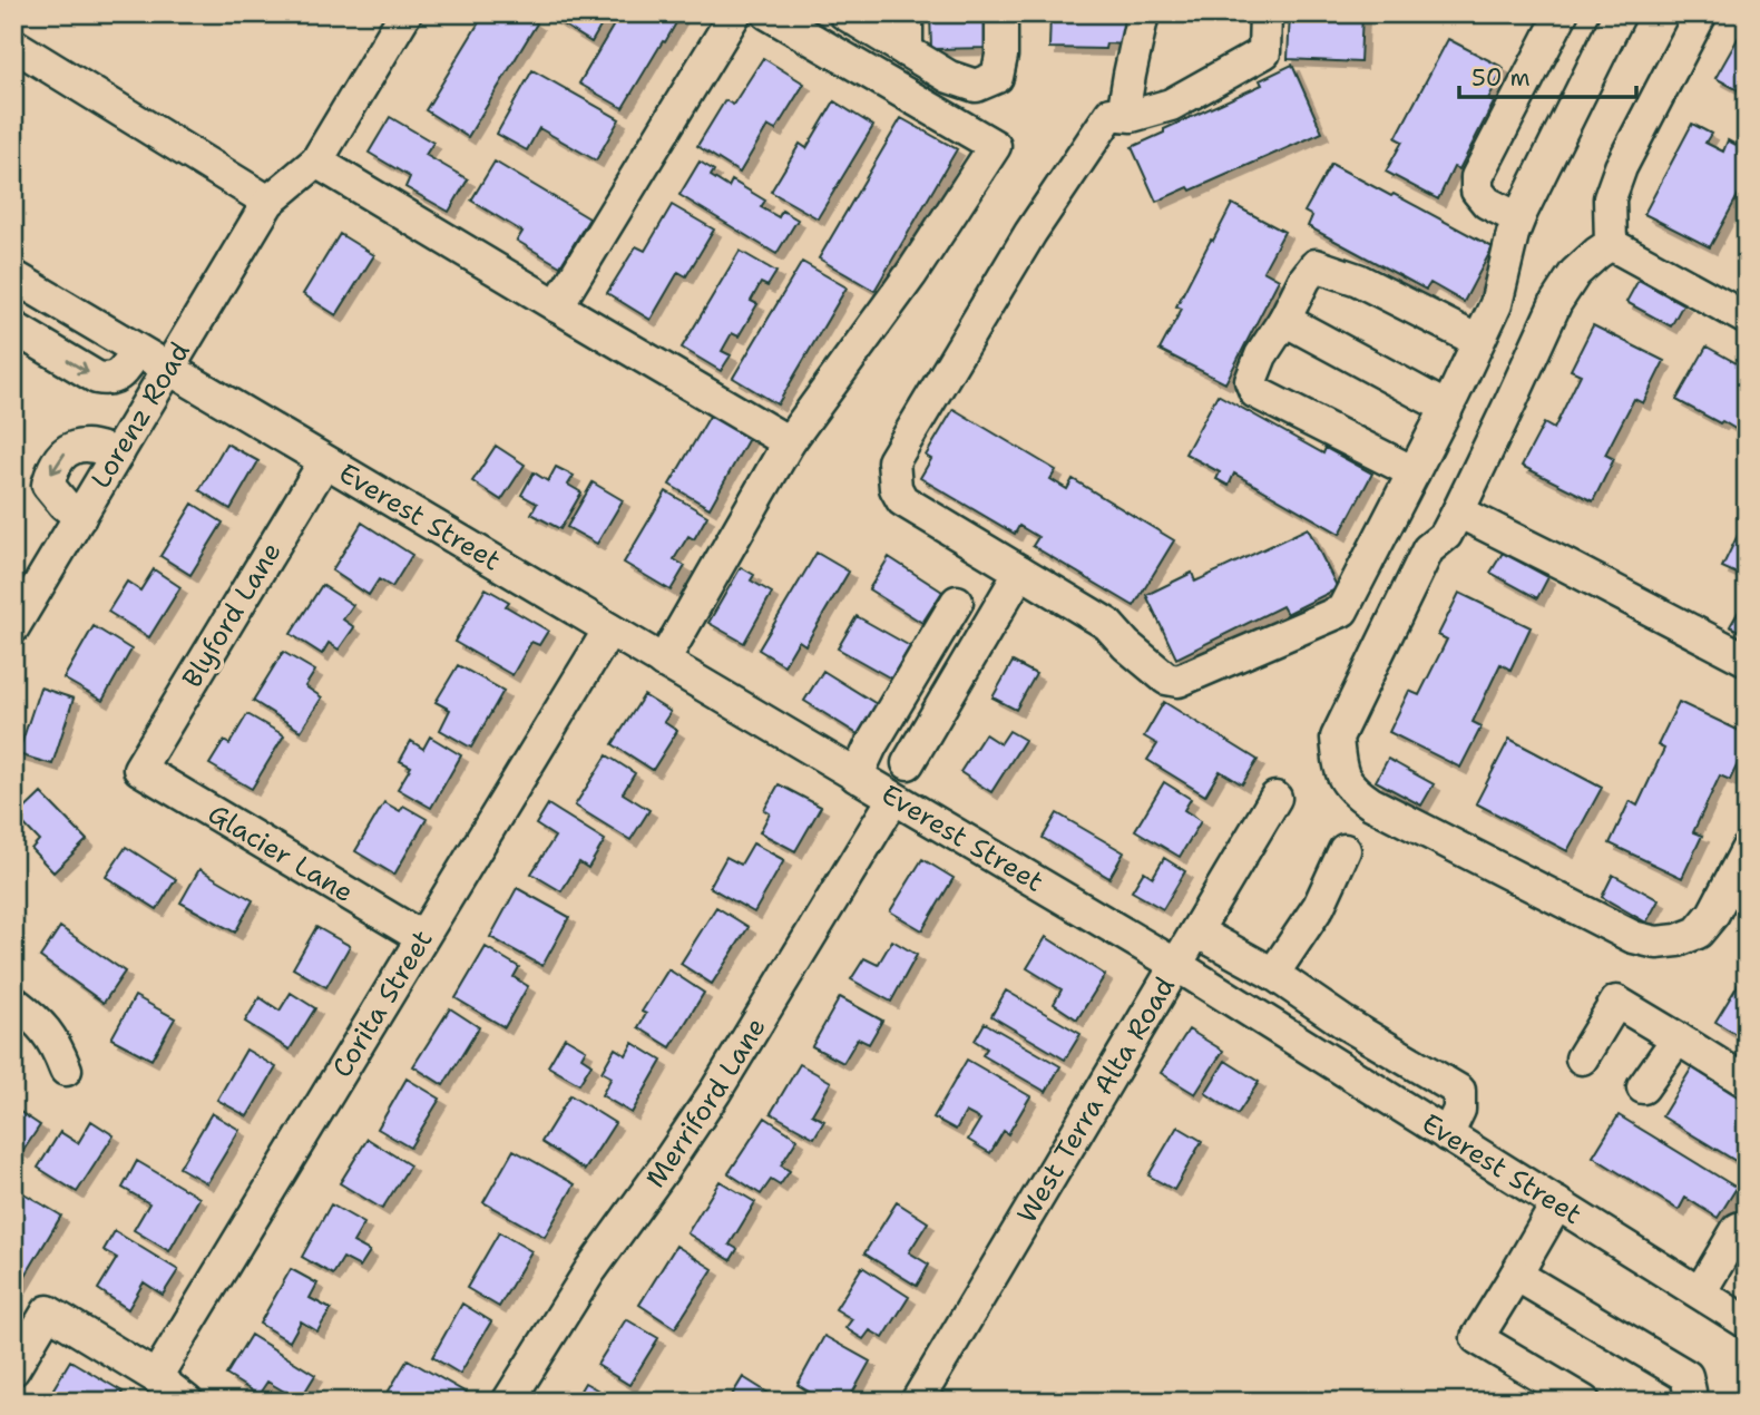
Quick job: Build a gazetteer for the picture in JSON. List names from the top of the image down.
{
  "streets": {
    "street": [
      "Lorenz Road",
      "Everest Street",
      "Blyford Lane",
      "Glacier Lane",
      "Corita Street",
      "West Terra Alta Road",
      "Merriford Lane"
    ]
  },
  "crossings": [
    ["Lorenz Road", "Everest Street"],
    ["Everest Street", "Blyford Lane"],
    ["Everest Street", "Corita Street"],
    ["Everest Street", "West Terra Alta Road"],
    ["Everest Street", "Merriford Lane"],
    ["Blyford Lane", "Glacier Lane"],
    ["Glacier Lane", "Corita Street"]
  ],
  "scale_bar": "50 m"
}
